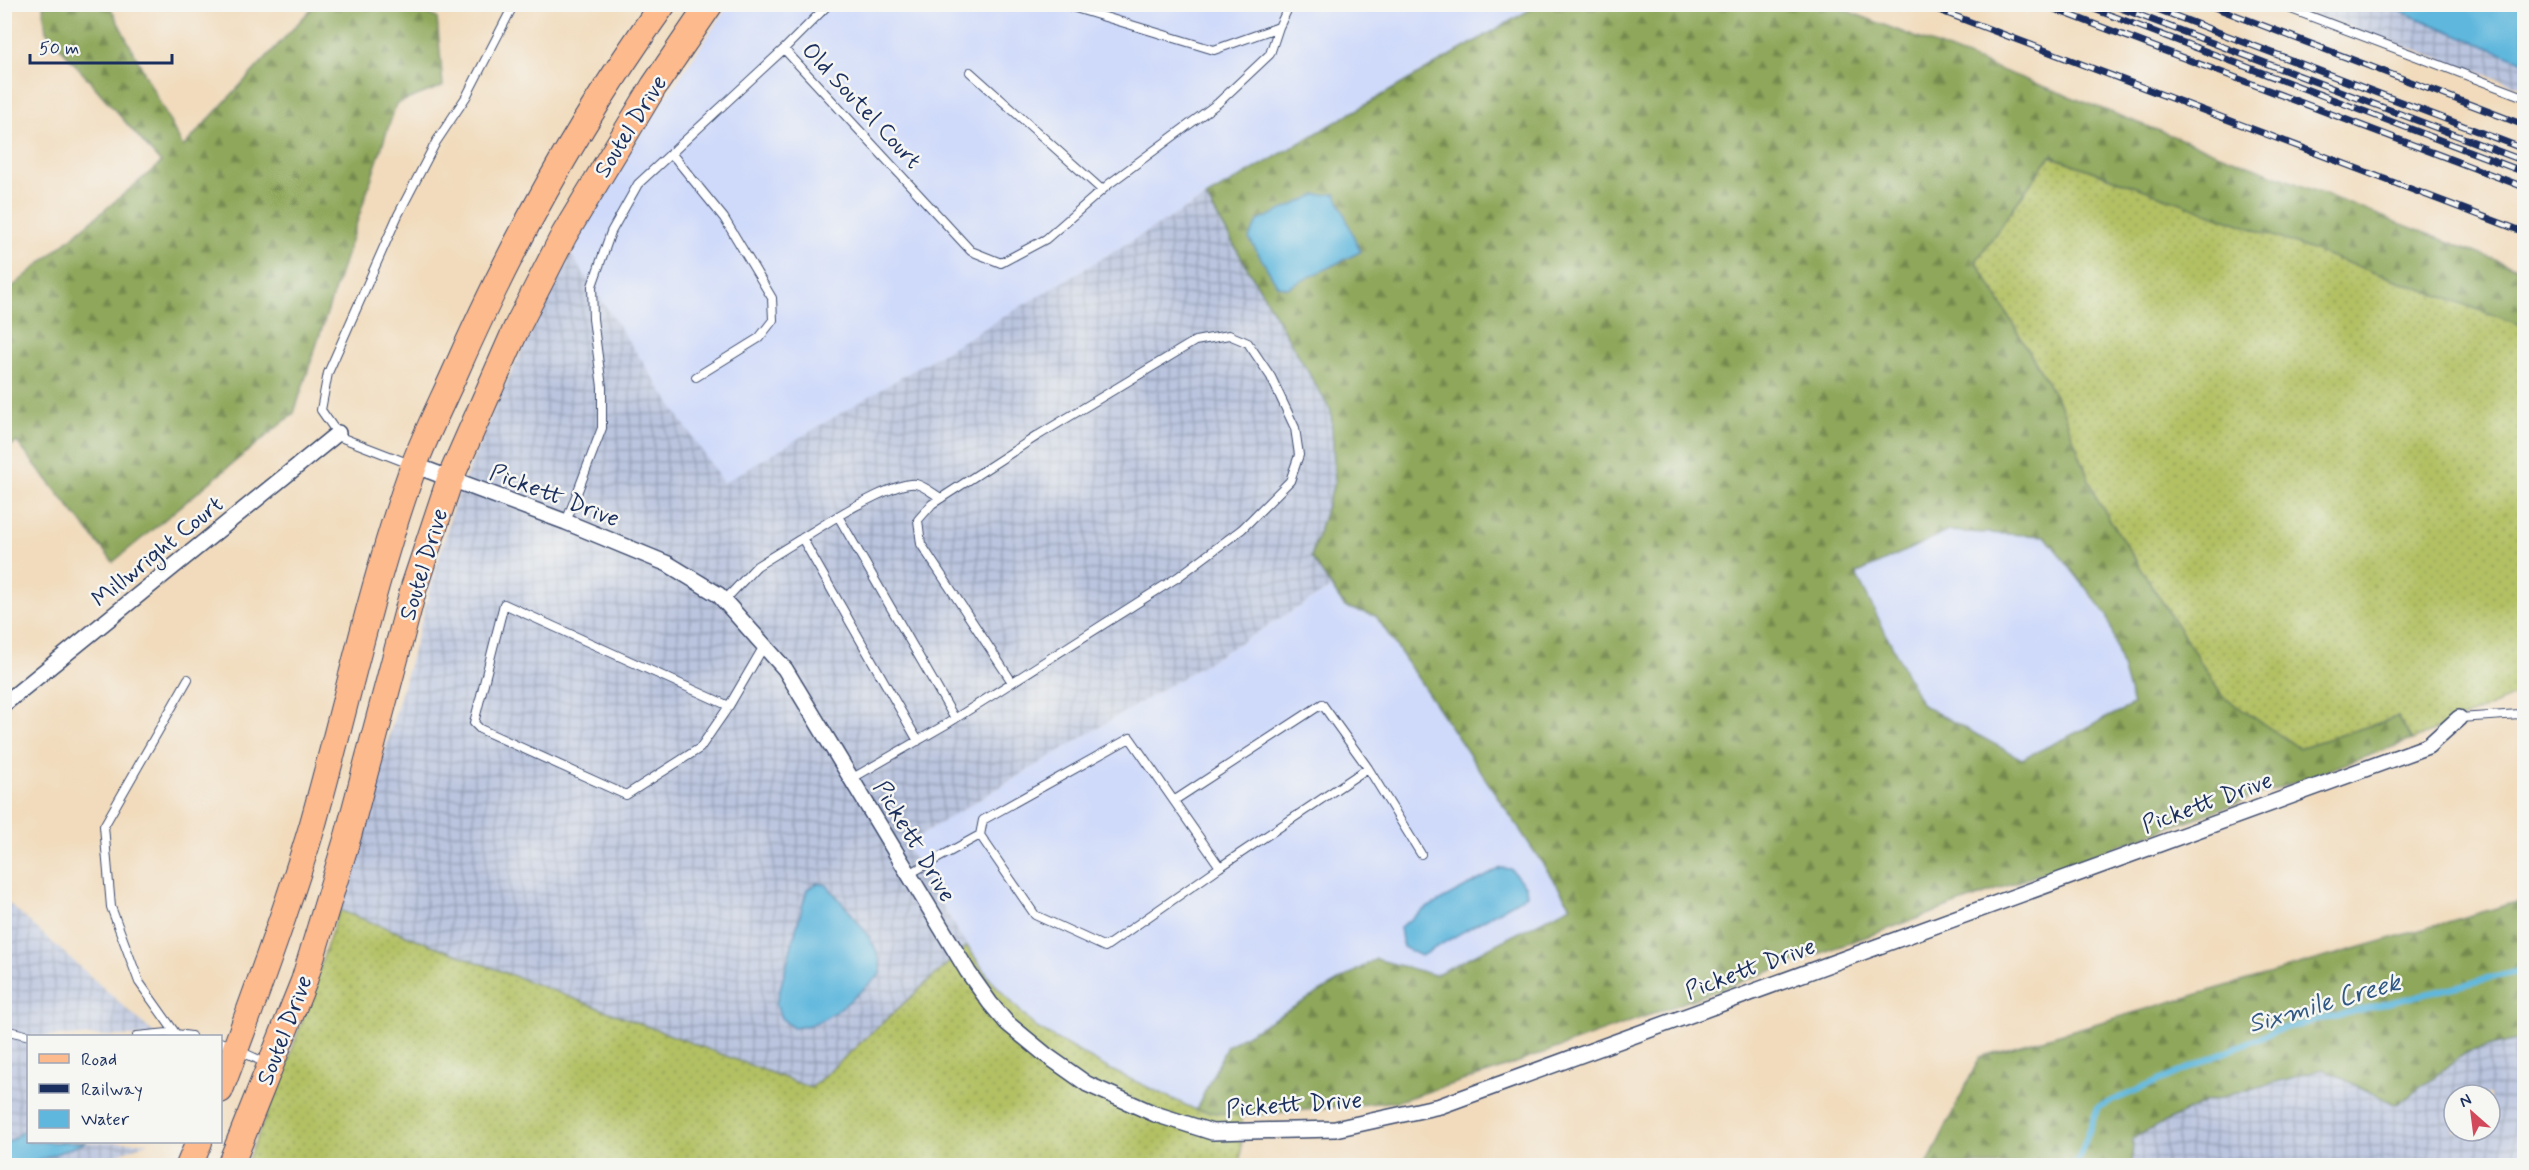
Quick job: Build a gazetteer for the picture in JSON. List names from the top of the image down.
{
  "streets": {
    "main road": ["Soutel Drive"],
    "street": ["Pickett Drive", "Millwright Court"],
    "lane": ["Old Soutel Court"]
  },
  "crossings": [
    ["Old Soutel Court", "Pickett Drive"],
    ["Soutel Drive", "Pickett Drive"]
  ],
  "water": ["Sixmile Creek"],
  "legend": ["Road", "Railway", "Water"],
  "scale_bar": "50 m",
  "north": "top left"
}
